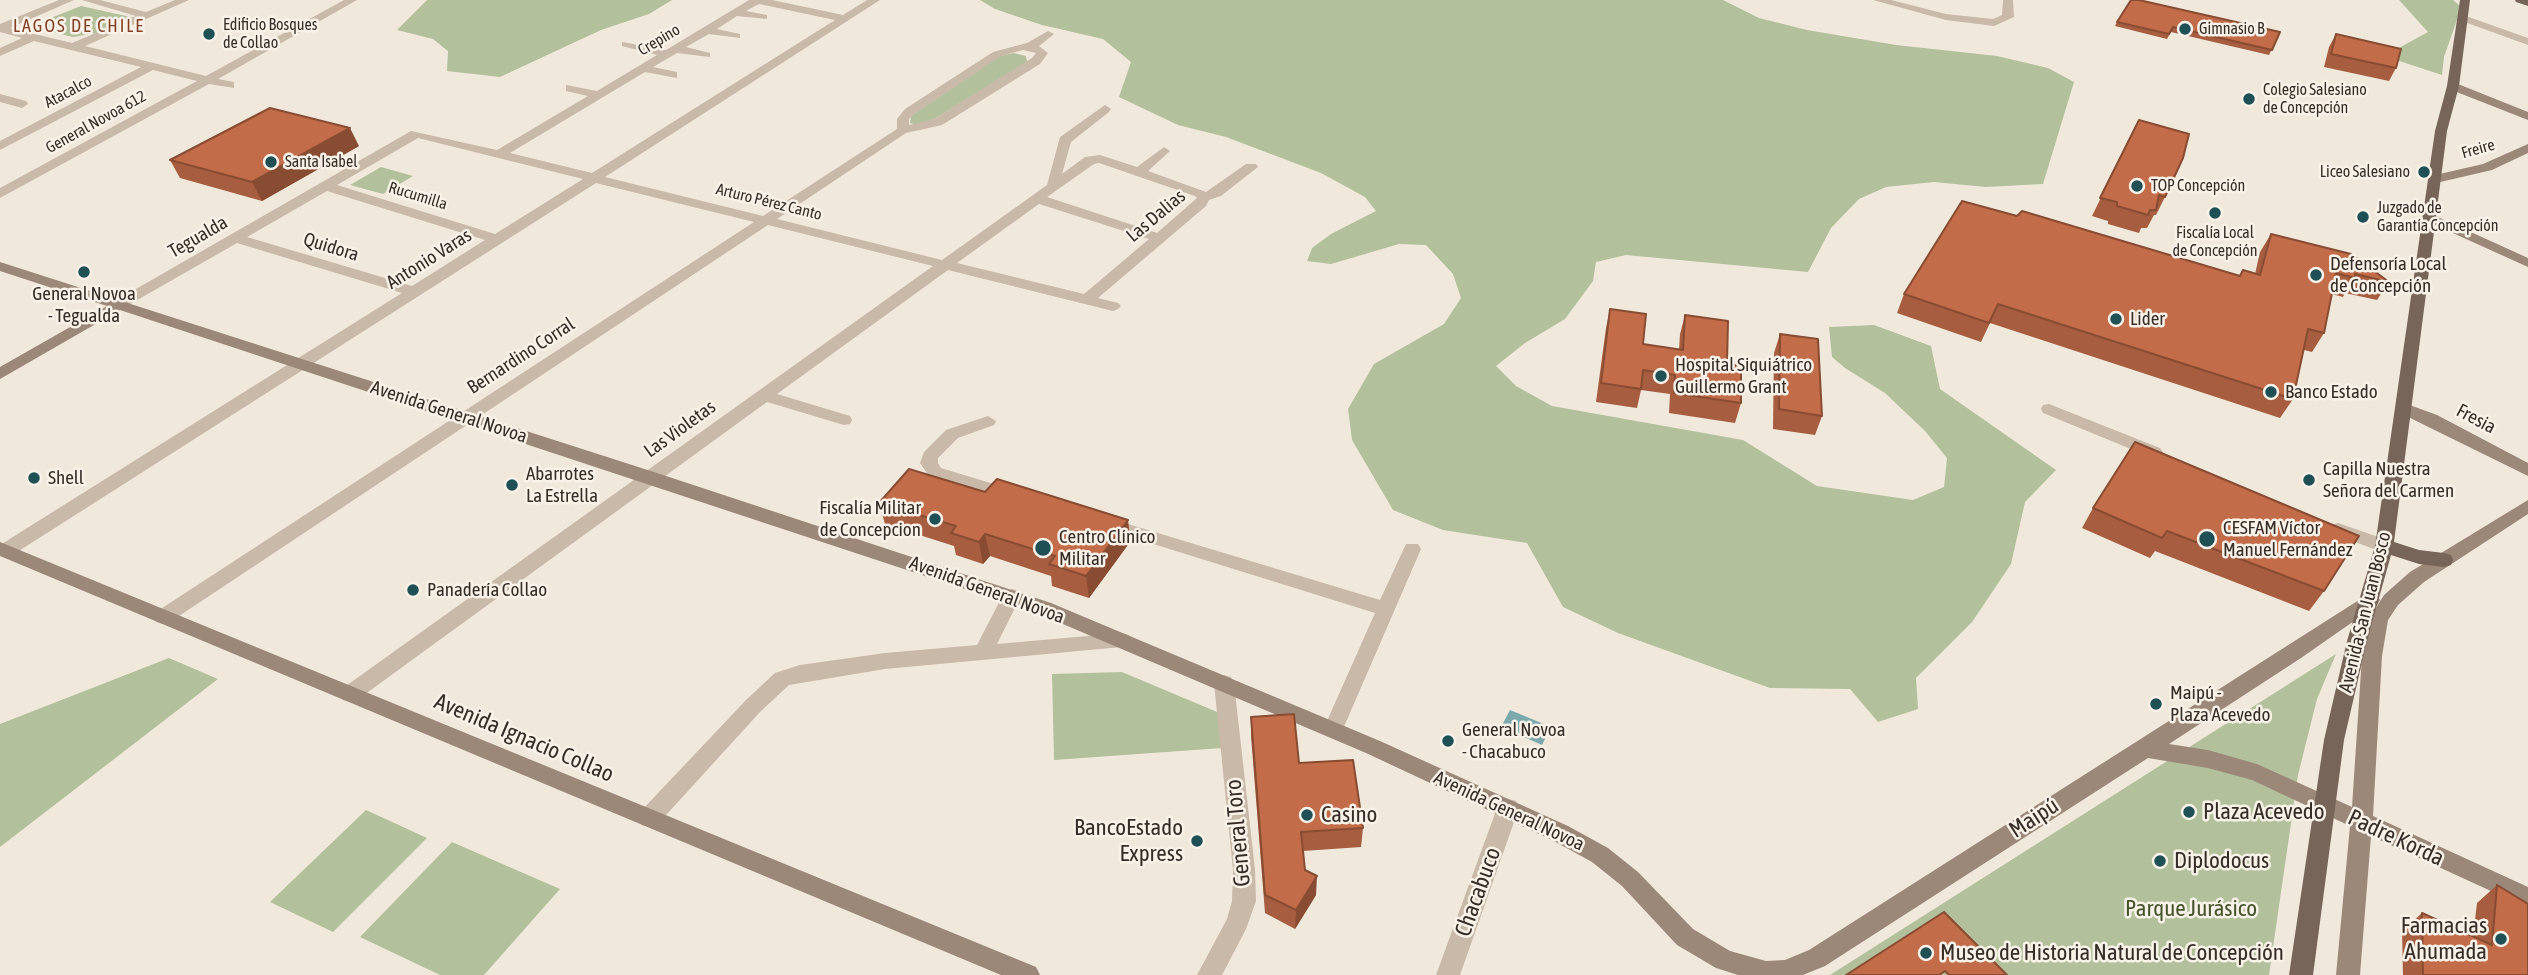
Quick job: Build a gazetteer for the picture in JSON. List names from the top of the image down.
{
  "streets": {
    "main road": [
      "Freire",
      "Tegualda",
      "Avenida General Novoa",
      "Fresia",
      "Avenida San Juan Bosco",
      "Avenida Ignacio Collao",
      "Maipú",
      "Padre Korda"
    ],
    "street": [
      "Crepino",
      "Atacalco",
      "General Novoa 612",
      "Rucumilla",
      "Arturo Pérez Canto",
      "Las Dalias",
      "Quidora",
      "Antonio Varas",
      "Bernardino Corral",
      "Las Violetas",
      "General Toro",
      "Chacabuco"
    ]
  },
  "crossings": [
    ["Crepino", "Arturo Pérez Canto"],
    ["Crepino", "Antonio Varas"],
    ["Freire", "Avenida San Juan Bosco"],
    ["Rucumilla", "Tegualda"],
    ["Rucumilla", "Antonio Varas"],
    ["Arturo Pérez Canto", "Las Dalias"],
    ["Arturo Pérez Canto", "Tegualda"],
    ["Arturo Pérez Canto", "Antonio Varas"],
    ["Arturo Pérez Canto", "Bernardino Corral"],
    ["Arturo Pérez Canto", "Las Violetas"],
    ["Tegualda", "Quidora"],
    ["Tegualda", "Avenida General Novoa"],
    ["Quidora", "Antonio Varas"],
    ["Antonio Varas", "Avenida General Novoa"],
    ["Antonio Varas", "Avenida Ignacio Collao"],
    ["Bernardino Corral", "Avenida General Novoa"],
    ["Bernardino Corral", "Avenida Ignacio Collao"],
    ["Avenida General Novoa", "Las Violetas"],
    ["Avenida General Novoa", "Maipú"],
    ["Avenida General Novoa", "General Toro"],
    ["Avenida General Novoa", "Chacabuco"],
    ["Fresia", "Avenida San Juan Bosco"],
    ["Las Violetas", "Avenida Ignacio Collao"],
    ["Avenida San Juan Bosco", "Maipú"],
    ["Avenida San Juan Bosco", "Padre Korda"],
    ["Maipú", "Padre Korda"]
  ],
  "districts": ["LAGOS DE CHILE"],
  "parks": ["Parque Jurásico"],
  "places": [
    "Gimnasio B",
    "Edificio Bosques de Collao",
    "Colegio Salesiano de Concepción",
    "Santa Isabel",
    "Liceo Salesiano",
    "TOP Concepción",
    "Fiscalía Local de Concepción",
    "Juzgado de Garantía Concepción",
    "General Novoa - Tegualda",
    "Defensoría Local de Concepción",
    "Lider",
    "Hospital Siquiátrico Guillermo Grant",
    "Banco Estado",
    "Shell",
    "Capilla Nuestra Señora del Carmen",
    "Abarrotes La Estrella",
    "Fiscalía Militar de Concepcion",
    "CESFAM Víctor Manuel Fernández",
    "Centro Clínico Militar",
    "Panadería Collao",
    "Maipú - Plaza Acevedo",
    "General Novoa - Chacabuco",
    "Plaza Acevedo",
    "Casino",
    "BancoEstado Express",
    "Diplodocus",
    "Farmacias Ahumada",
    "Museo de Historia Natural de Concepción"
  ]
}
